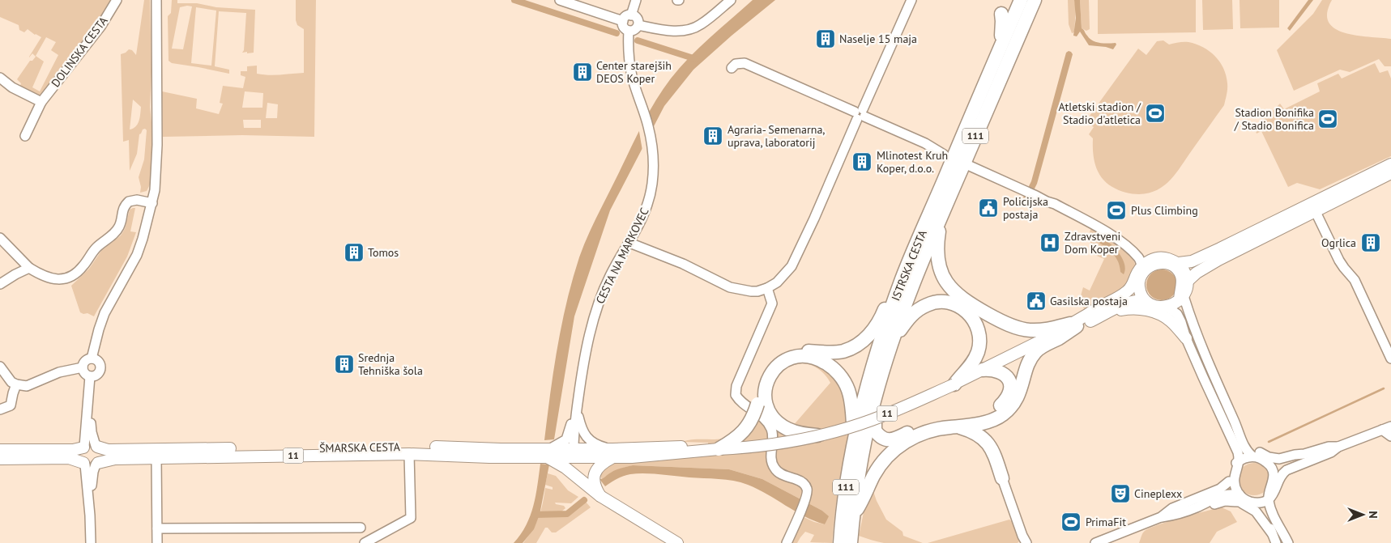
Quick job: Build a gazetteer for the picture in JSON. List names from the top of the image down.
{
  "streets": {
    "highway": ["111", "ISTRSKA CESTA", "11"],
    "main road": ["ŠMARSKA CESTA"],
    "street": ["DOLINSKA CESTA", "CESTA NA MARKOVEC"]
  },
  "crossings": [
    ["CESTA NA MARKOVEC", "11"],
    ["CESTA NA MARKOVEC", "ŠMARSKA CESTA"],
    ["ISTRSKA CESTA", "11"],
    ["11", "ŠMARSKA CESTA"]
  ],
  "places": {
    "building": [
      "Naselje 15 maja",
      "Center starejših DEOS Koper",
      "Agraria- Semenarna, uprava, laboratorij",
      "Mlinotest Kruh Koper, d.o.o.",
      "Ogrlica",
      "Tomos",
      "Srednja Tehniška šola"
    ],
    "sports": [
      "Atletski stadion / Stadio d'atletica",
      "Stadion Bonifika / Stadio Bonifica",
      "Plus Climbing",
      "PrimaFit"
    ],
    "public building": ["Policijska postaja", "Gasilska postaja"],
    "hospital": ["Zdravstveni Dom Koper"],
    "theatre": ["Cineplexx"]
  },
  "north": "right"
}
